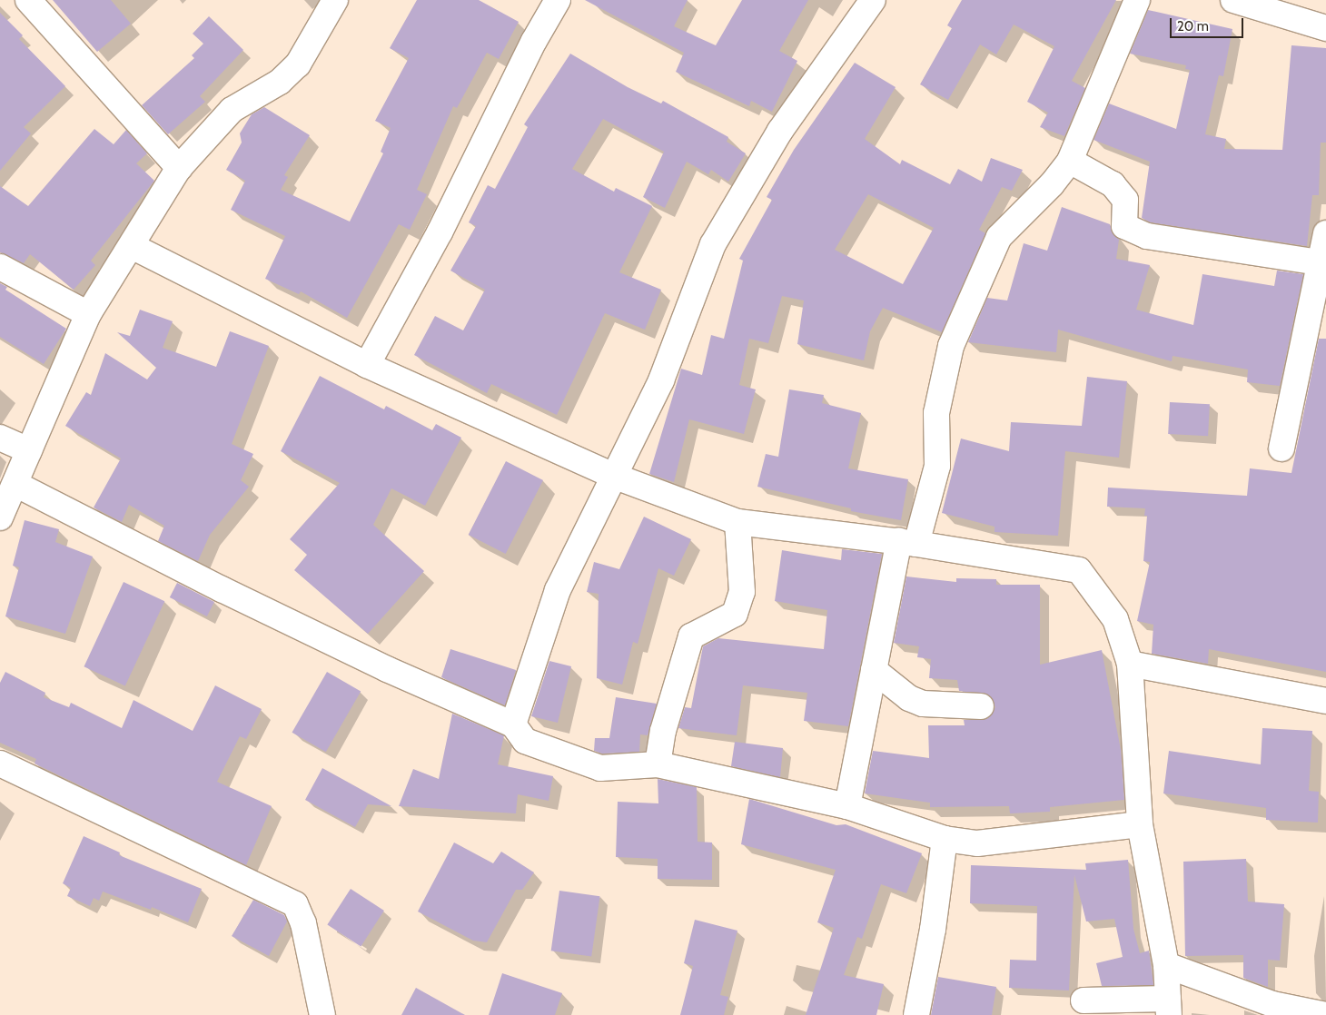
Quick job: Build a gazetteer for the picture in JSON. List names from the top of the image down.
{
  "scale_bar": "20 m"
}
